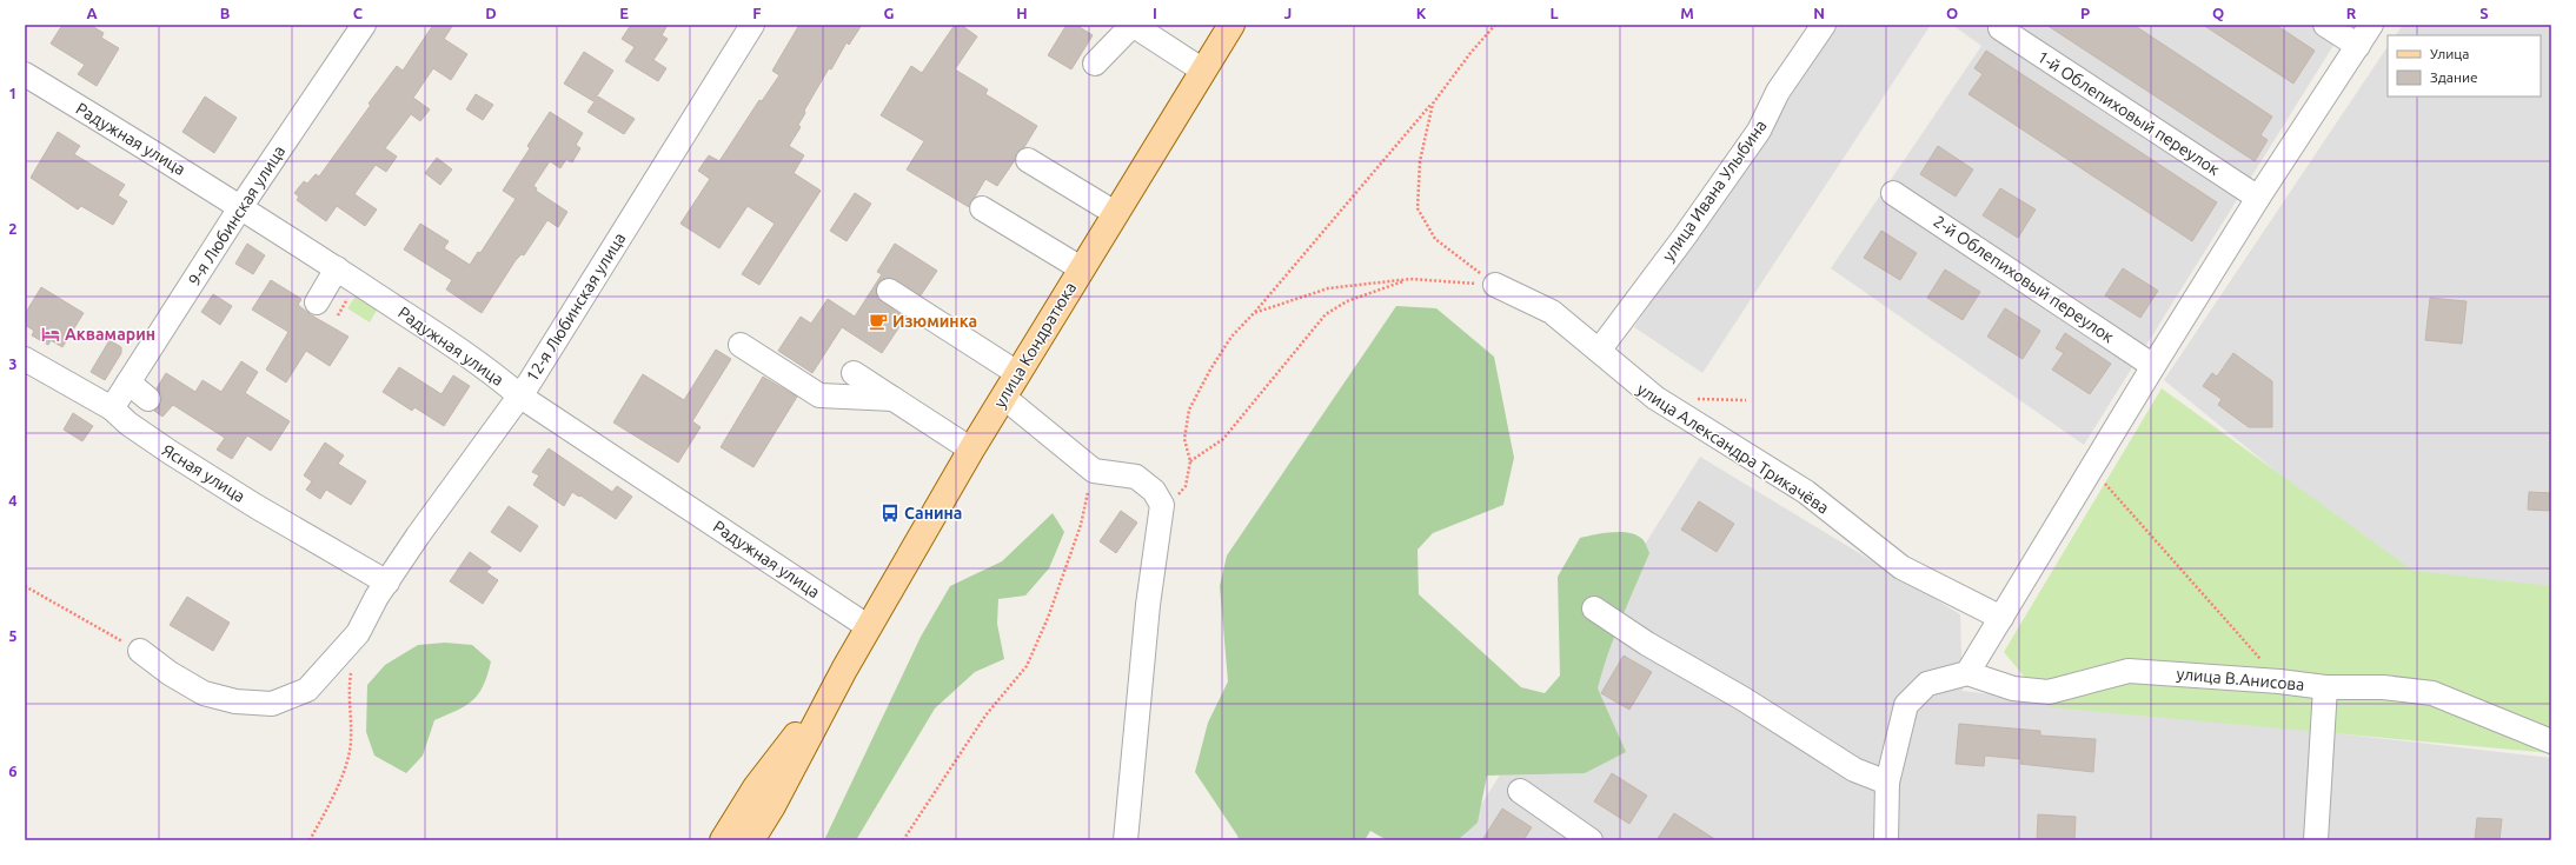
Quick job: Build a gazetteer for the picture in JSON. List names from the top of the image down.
{
  "streets": {
    "main road": ["улица Кондратюка"],
    "street": [
      "1-й Облепиховый переулок",
      "Радужная улица",
      "улица Ивана Улыбина",
      "9-я Любинская улица",
      "2-й Облепиховый переулок",
      "12-я Любинская улица",
      "улица Александра Трикачёва",
      "Ясная улица",
      "улица В.Анисова"
    ]
  },
  "crossings": [
    ["Радужная улица", "9-я Любинская улица"],
    ["Радужная улица", "12-я Любинская улица"],
    ["Радужная улица", "улица Кондратюка"],
    ["улица Ивана Улыбина", "улица Александра Трикачёва"],
    ["9-я Любинская улица", "Ясная улица"],
    ["12-я Любинская улица", "Ясная улица"]
  ],
  "places": {
    "cafe": ["Изюминка"],
    "hotel": ["Аквамарин"],
    "bus stop": ["Санина"]
  },
  "legend": ["Улица", "Здание"],
  "grid": {
    "columns": [
      "A",
      "B",
      "C",
      "D",
      "E",
      "F",
      "G",
      "H",
      "I",
      "J",
      "K",
      "L",
      "M",
      "N",
      "O",
      "P",
      "Q",
      "R",
      "S"
    ],
    "rows": [
      "1",
      "2",
      "3",
      "4",
      "5",
      "6"
    ]
  }
}
